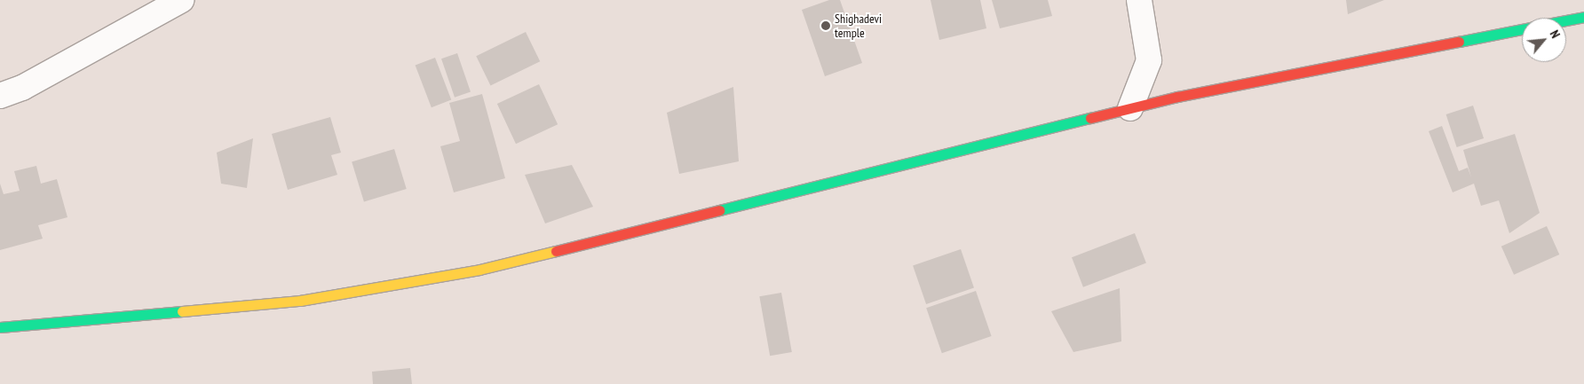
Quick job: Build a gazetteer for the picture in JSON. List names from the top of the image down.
{
  "places": ["Shighadevi temple"],
  "north": "top right"
}
